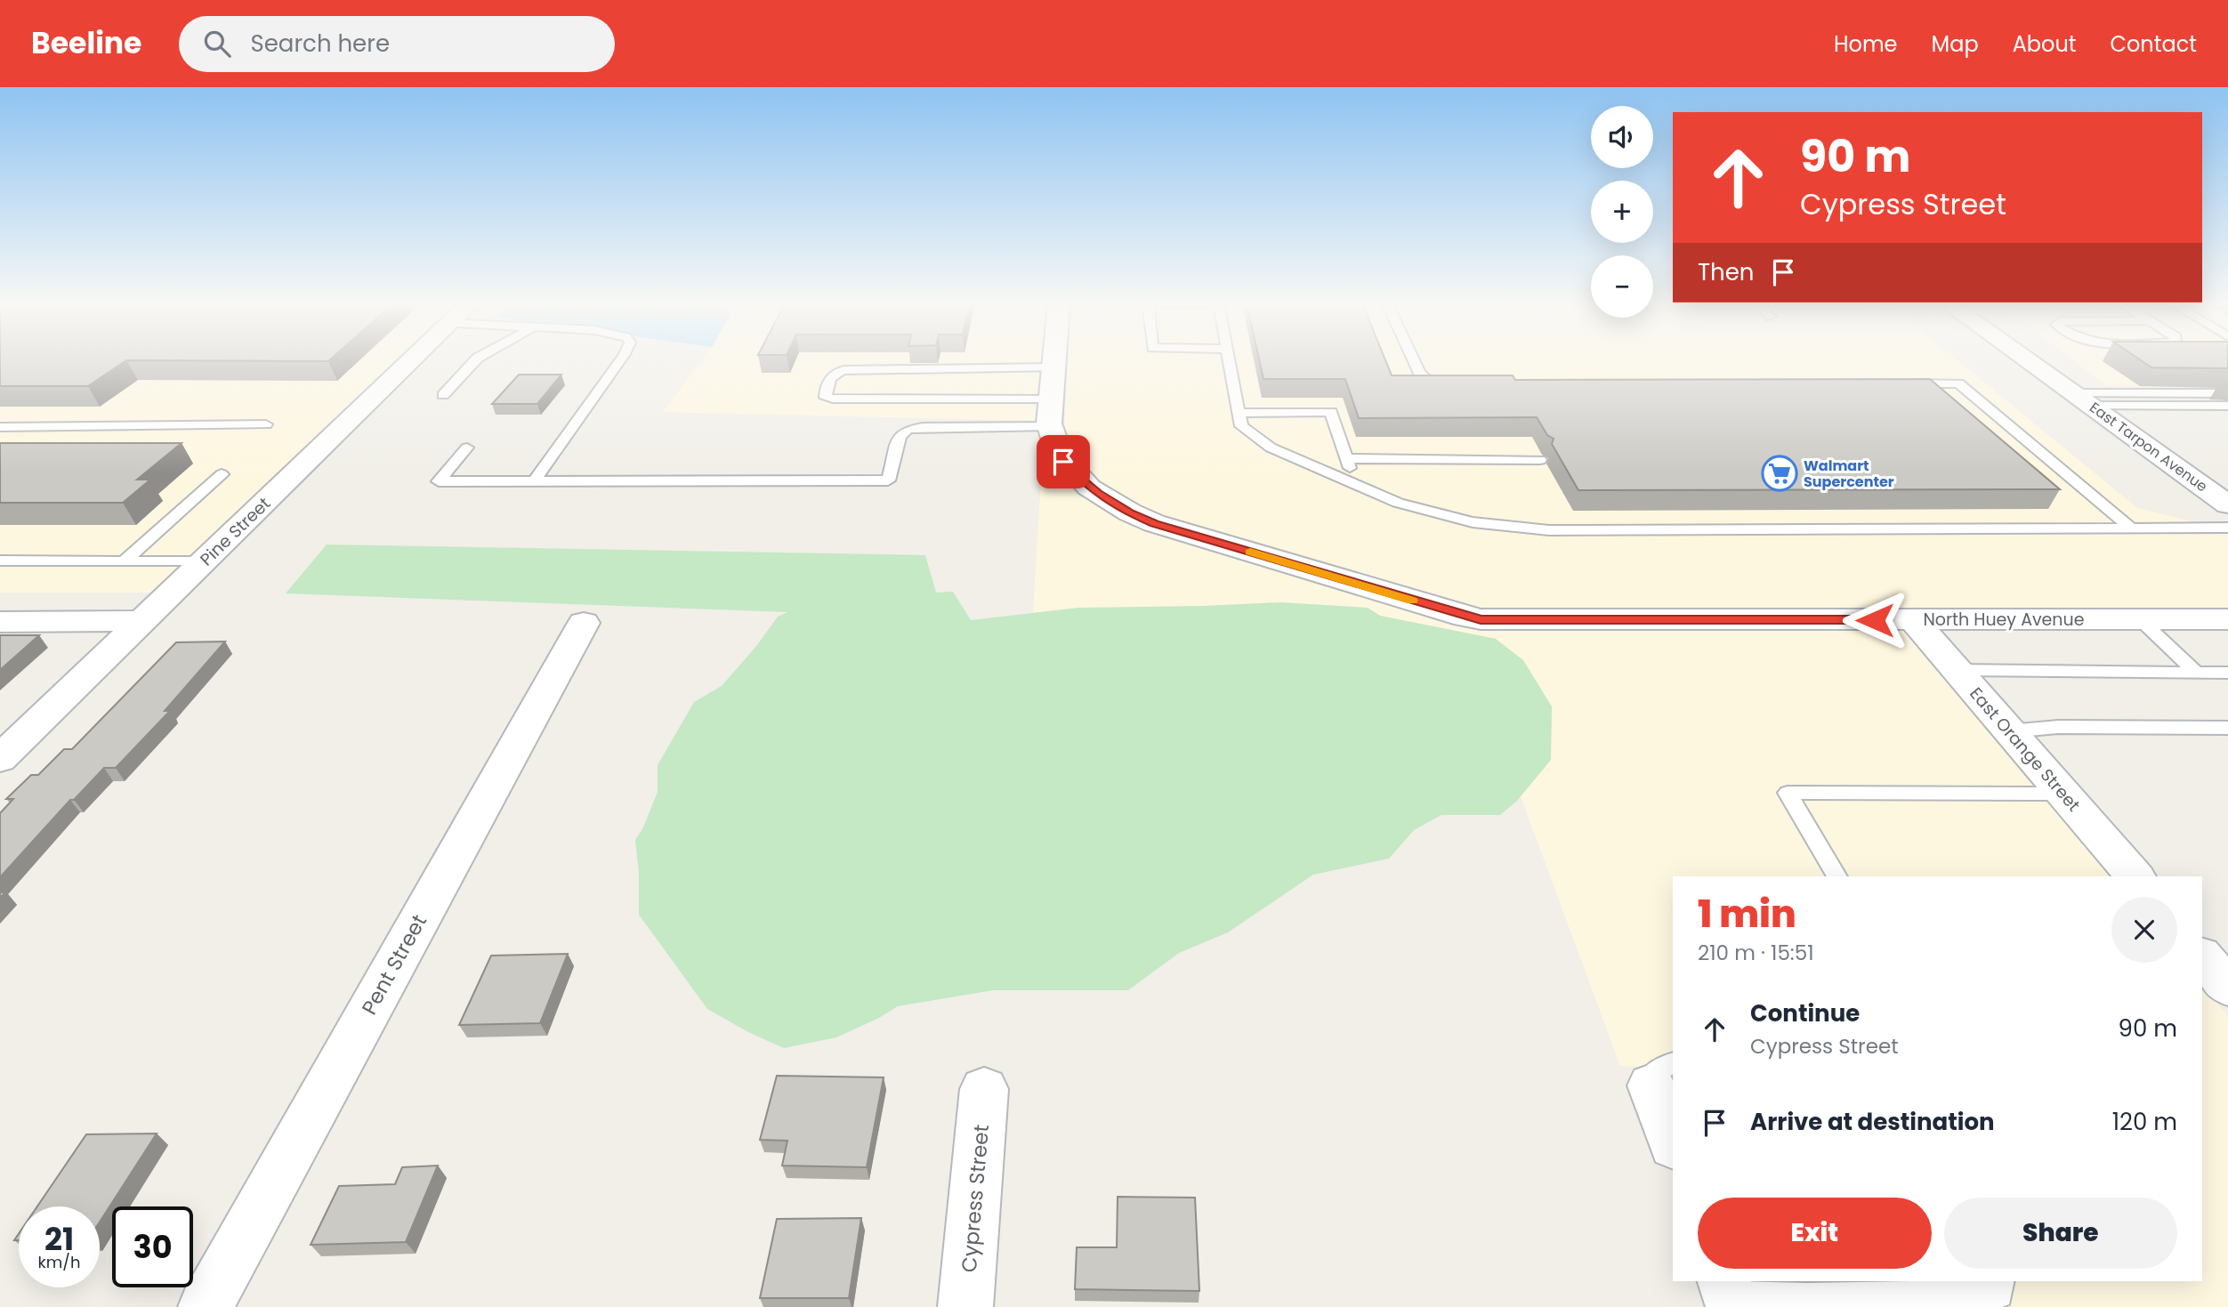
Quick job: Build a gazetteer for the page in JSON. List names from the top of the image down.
{
  "streets": {
    "street": [
      "East Tarpon Avenue",
      "Pine Street",
      "North Huey Avenue",
      "East Orange Street",
      "Pent Street",
      "Cypress Street"
    ]
  },
  "crossings": [
    ["North Huey Avenue", "East Orange Street"]
  ],
  "places": {
    "supermarket": ["Walmart Supercenter"]
  },
  "page": {
    "header": "Beeline",
    "search": "Search here",
    "nav": [
      "Home",
      "Map",
      "About",
      "Contact"
    ],
    "map_buttons": ["+", "−"],
    "turn": ["90 m", "Cypress Street"],
    "then": "Then",
    "heading": ["1 min", "210 m · 15:51"],
    "list": [
      {
        "name": "Continue",
        "note": "Cypress Street",
        "value": "90 m"
      },
      {
        "name": "Arrive at destination",
        "value": "120 m"
      }
    ],
    "buttons": ["Exit", "Share"],
    "speed": "21 km/h",
    "limit": "30"
  }
}
